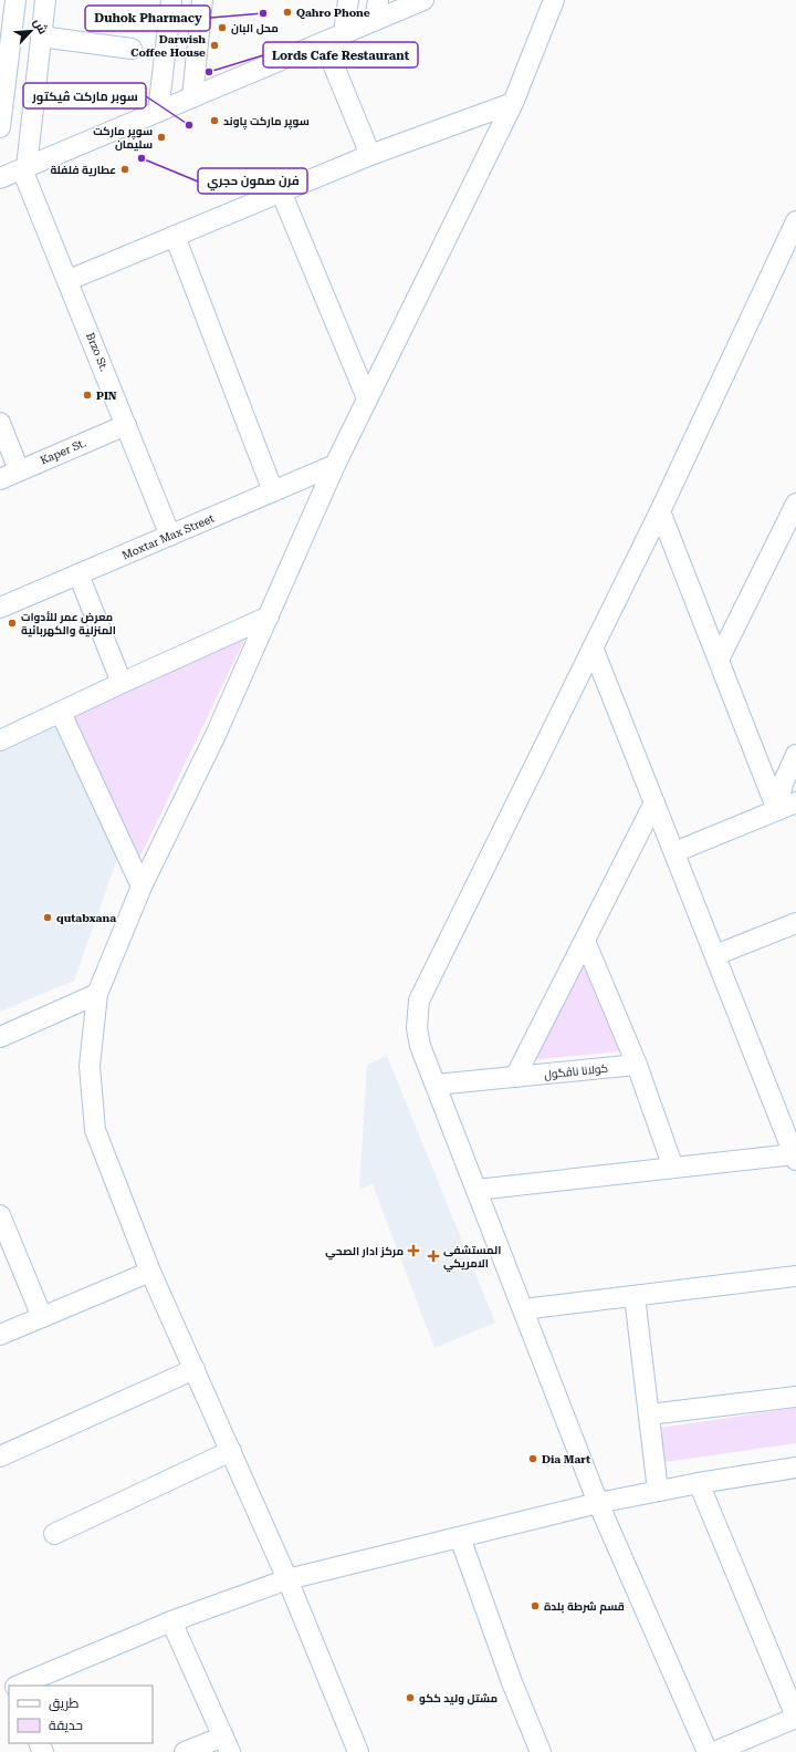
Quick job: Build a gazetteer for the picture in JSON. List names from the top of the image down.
{
  "streets": {
    "street": [
      "Brzo St.",
      "Kaper St.",
      "Moxtar Max Street",
      "کولانا ناڤگول"
    ]
  },
  "crossings": [
    ["Brzo St.", "Kaper St."],
    ["Brzo St.", "Moxtar Max Street"]
  ],
  "places": {
    "other": [
      "Qahro Phone",
      "Duhok Pharmacy",
      "محل البان",
      "Darwish Coffee House",
      "Lords Cafe Restaurant",
      "سوپر ماركت پاوند",
      "سوبر ماركت ڤيكتور",
      "سوپر ماركت سليمان",
      "فرن صمون حجري",
      "عطارية فلفلة",
      "PIN",
      "معرض عمر للأدوات المنزلية والكهربائية",
      "qutabxana",
      "Dia Mart",
      "قسم شرطة بلدة",
      "مشتل وليد ككو"
    ],
    "health": ["مركز ادار الصحي", "المستشفى الامريكي"]
  },
  "legend": ["طريق", "حديقة"],
  "north": "top right"
}
